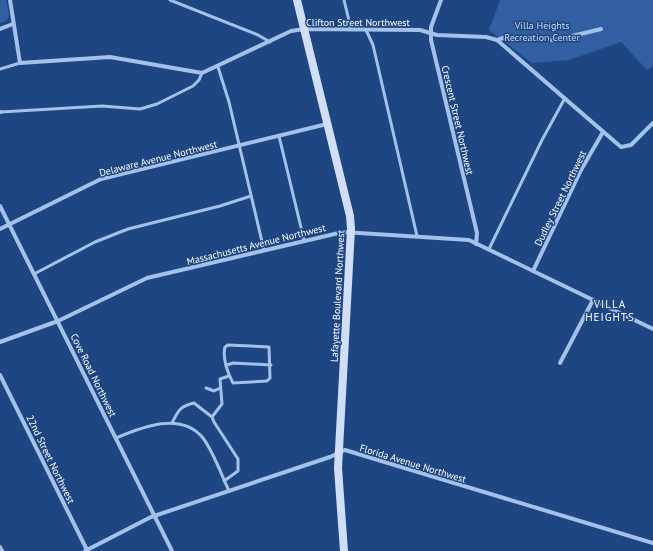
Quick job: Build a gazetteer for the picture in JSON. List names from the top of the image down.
{
  "streets": {
    "main road": ["Lafayette Boulevard Northwest"],
    "street": [
      "Clifton Street Northwest",
      "Crescent Street Northwest",
      "Delaware Avenue Northwest",
      "Dudley Street Northwest",
      "Massachusetts Avenue Northwest",
      "Cove Road Northwest",
      "22nd Street Northwest",
      "Florida Avenue Northwest"
    ]
  },
  "crossings": [
    ["Clifton Street Northwest", "Crescent Street Northwest"],
    ["Clifton Street Northwest", "Lafayette Boulevard Northwest"],
    ["Crescent Street Northwest", "Massachusetts Avenue Northwest"],
    ["Delaware Avenue Northwest", "Lafayette Boulevard Northwest"],
    ["Delaware Avenue Northwest", "Cove Road Northwest"],
    ["Dudley Street Northwest", "Massachusetts Avenue Northwest"],
    ["Massachusetts Avenue Northwest", "Lafayette Boulevard Northwest"],
    ["Massachusetts Avenue Northwest", "Cove Road Northwest"],
    ["Lafayette Boulevard Northwest", "Florida Avenue Northwest"],
    ["Cove Road Northwest", "Florida Avenue Northwest"],
    ["22nd Street Northwest", "Florida Avenue Northwest"]
  ],
  "districts": ["VILLA HEIGHTS"],
  "parks": ["Villa Heights Recreation Center"]
}
